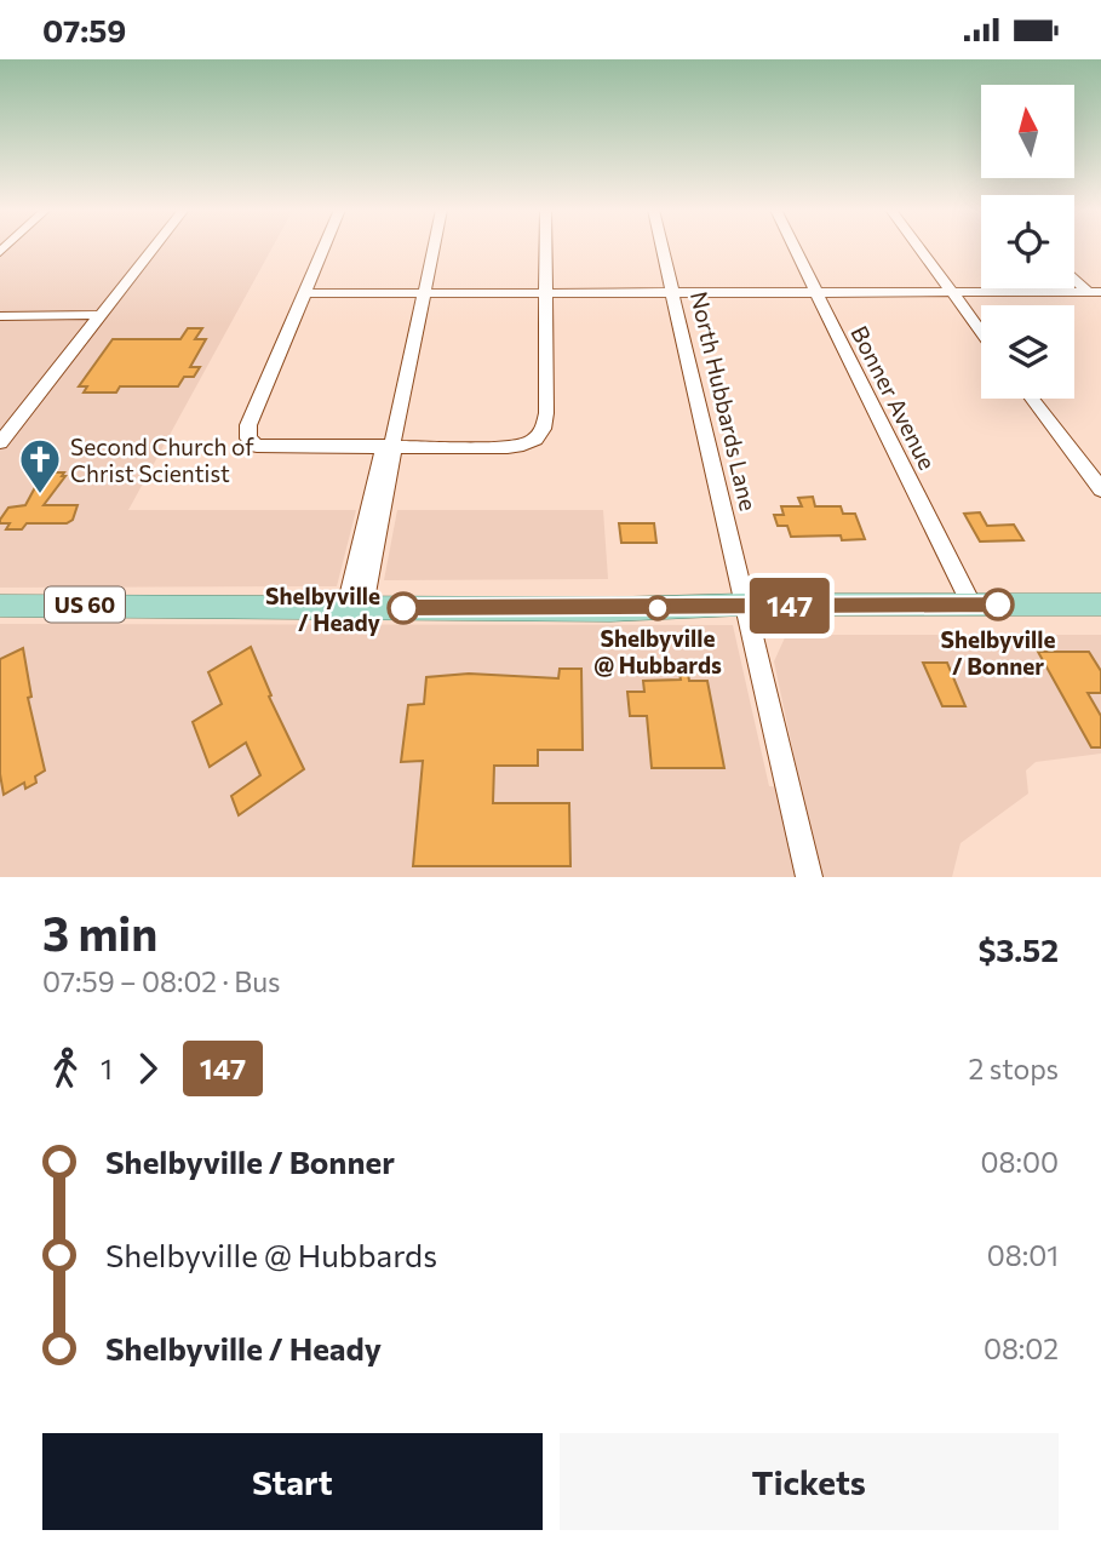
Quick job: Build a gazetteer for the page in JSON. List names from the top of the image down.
{
  "streets": {
    "main road": ["US 60"],
    "street": ["Bonner Avenue", "North Hubbards Lane"]
  },
  "crossings": [
    ["Bonner Avenue", "US 60"],
    ["North Hubbards Lane", "US 60"]
  ],
  "places": {
    "church": ["Second Church of Christ Scientist"],
    "other": ["Shelbyville / Bonner", "Shelbyville / Heady", "Shelbyville @ Hubbards"]
  },
  "lines": ["bus line 147"],
  "north": "top",
  "page": {
    "status": "07:59",
    "on_map": "147",
    "heading": ["3 min", "07:59 – 08:02 · Bus", "$3.52"],
    "legs": ["1", "147", "2 stops"],
    "list": [
      {
        "name": "Shelbyville / Bonner",
        "value": "08:00"
      },
      {
        "name": "Shelbyville @ Hubbards",
        "value": "08:01"
      },
      {
        "name": "Shelbyville / Heady",
        "value": "08:02"
      }
    ],
    "buttons": ["Start", "Tickets"]
  }
}
